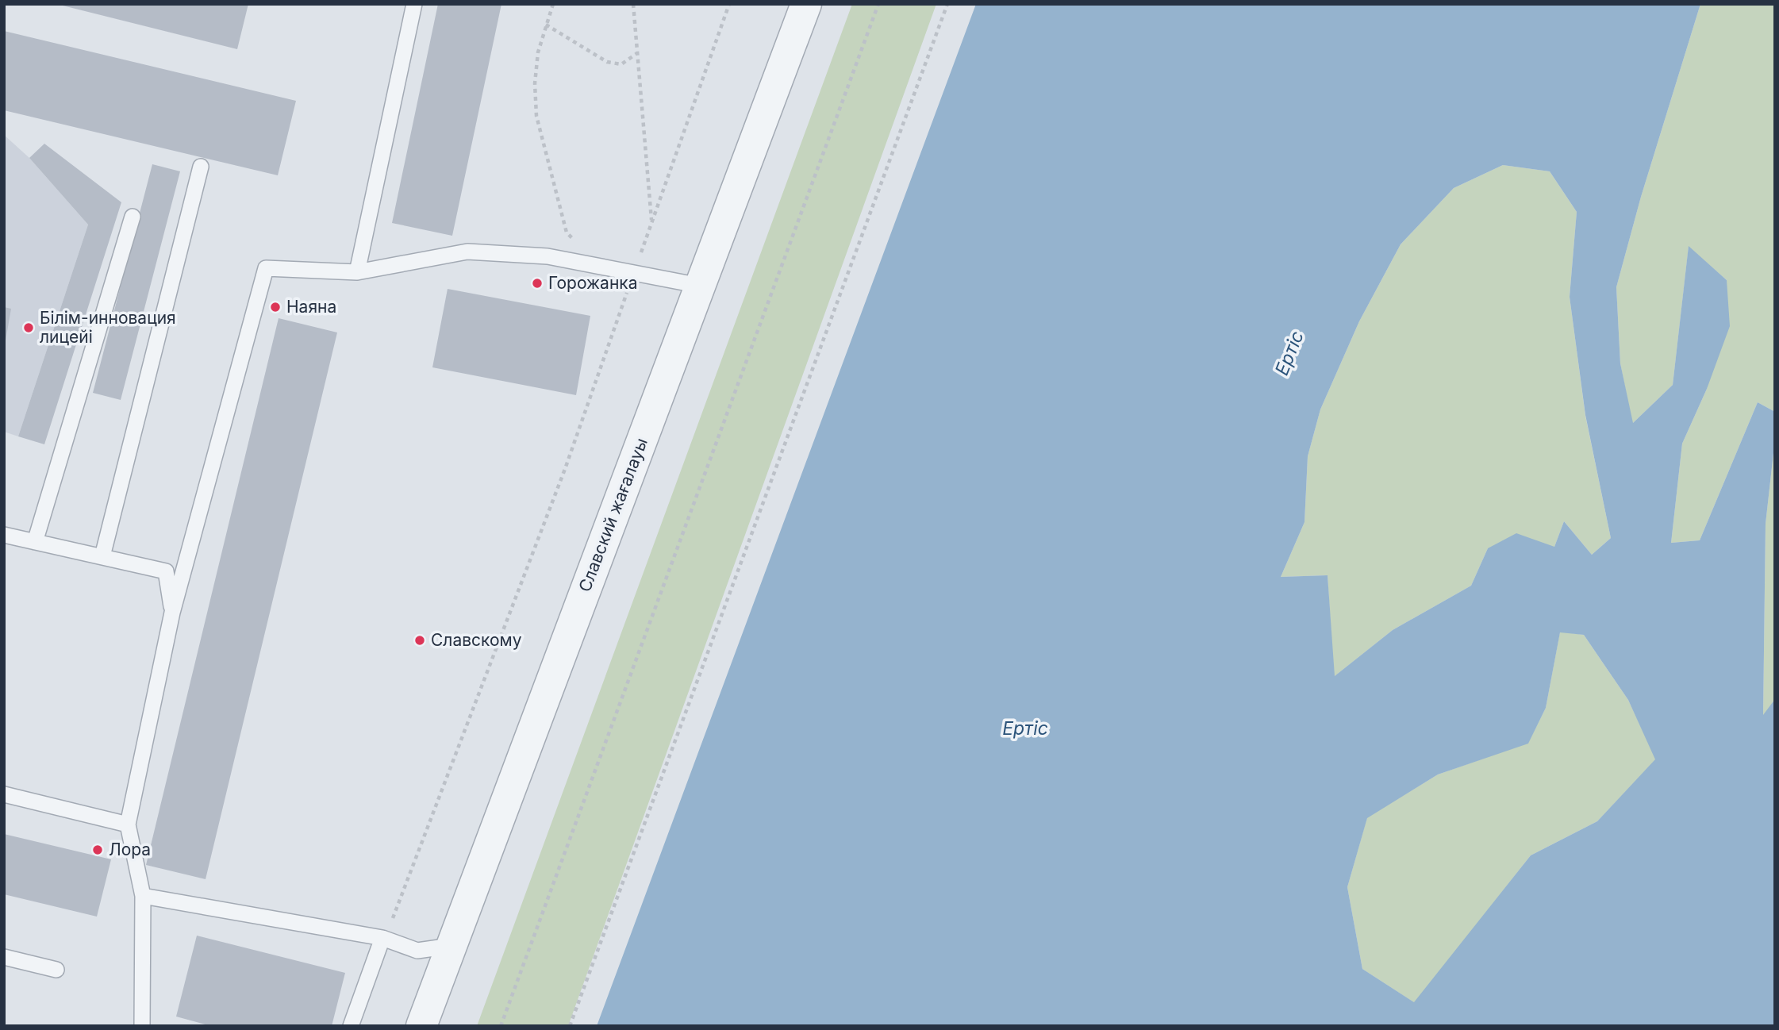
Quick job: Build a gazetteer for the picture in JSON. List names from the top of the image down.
{
  "streets": {
    "street": ["Славский жағалауы"]
  },
  "water": ["Ертіс"],
  "places": [
    "Горожанка",
    "Наяна",
    "Білім-инновация лицейі",
    "Славскому",
    "Лора"
  ]
}
